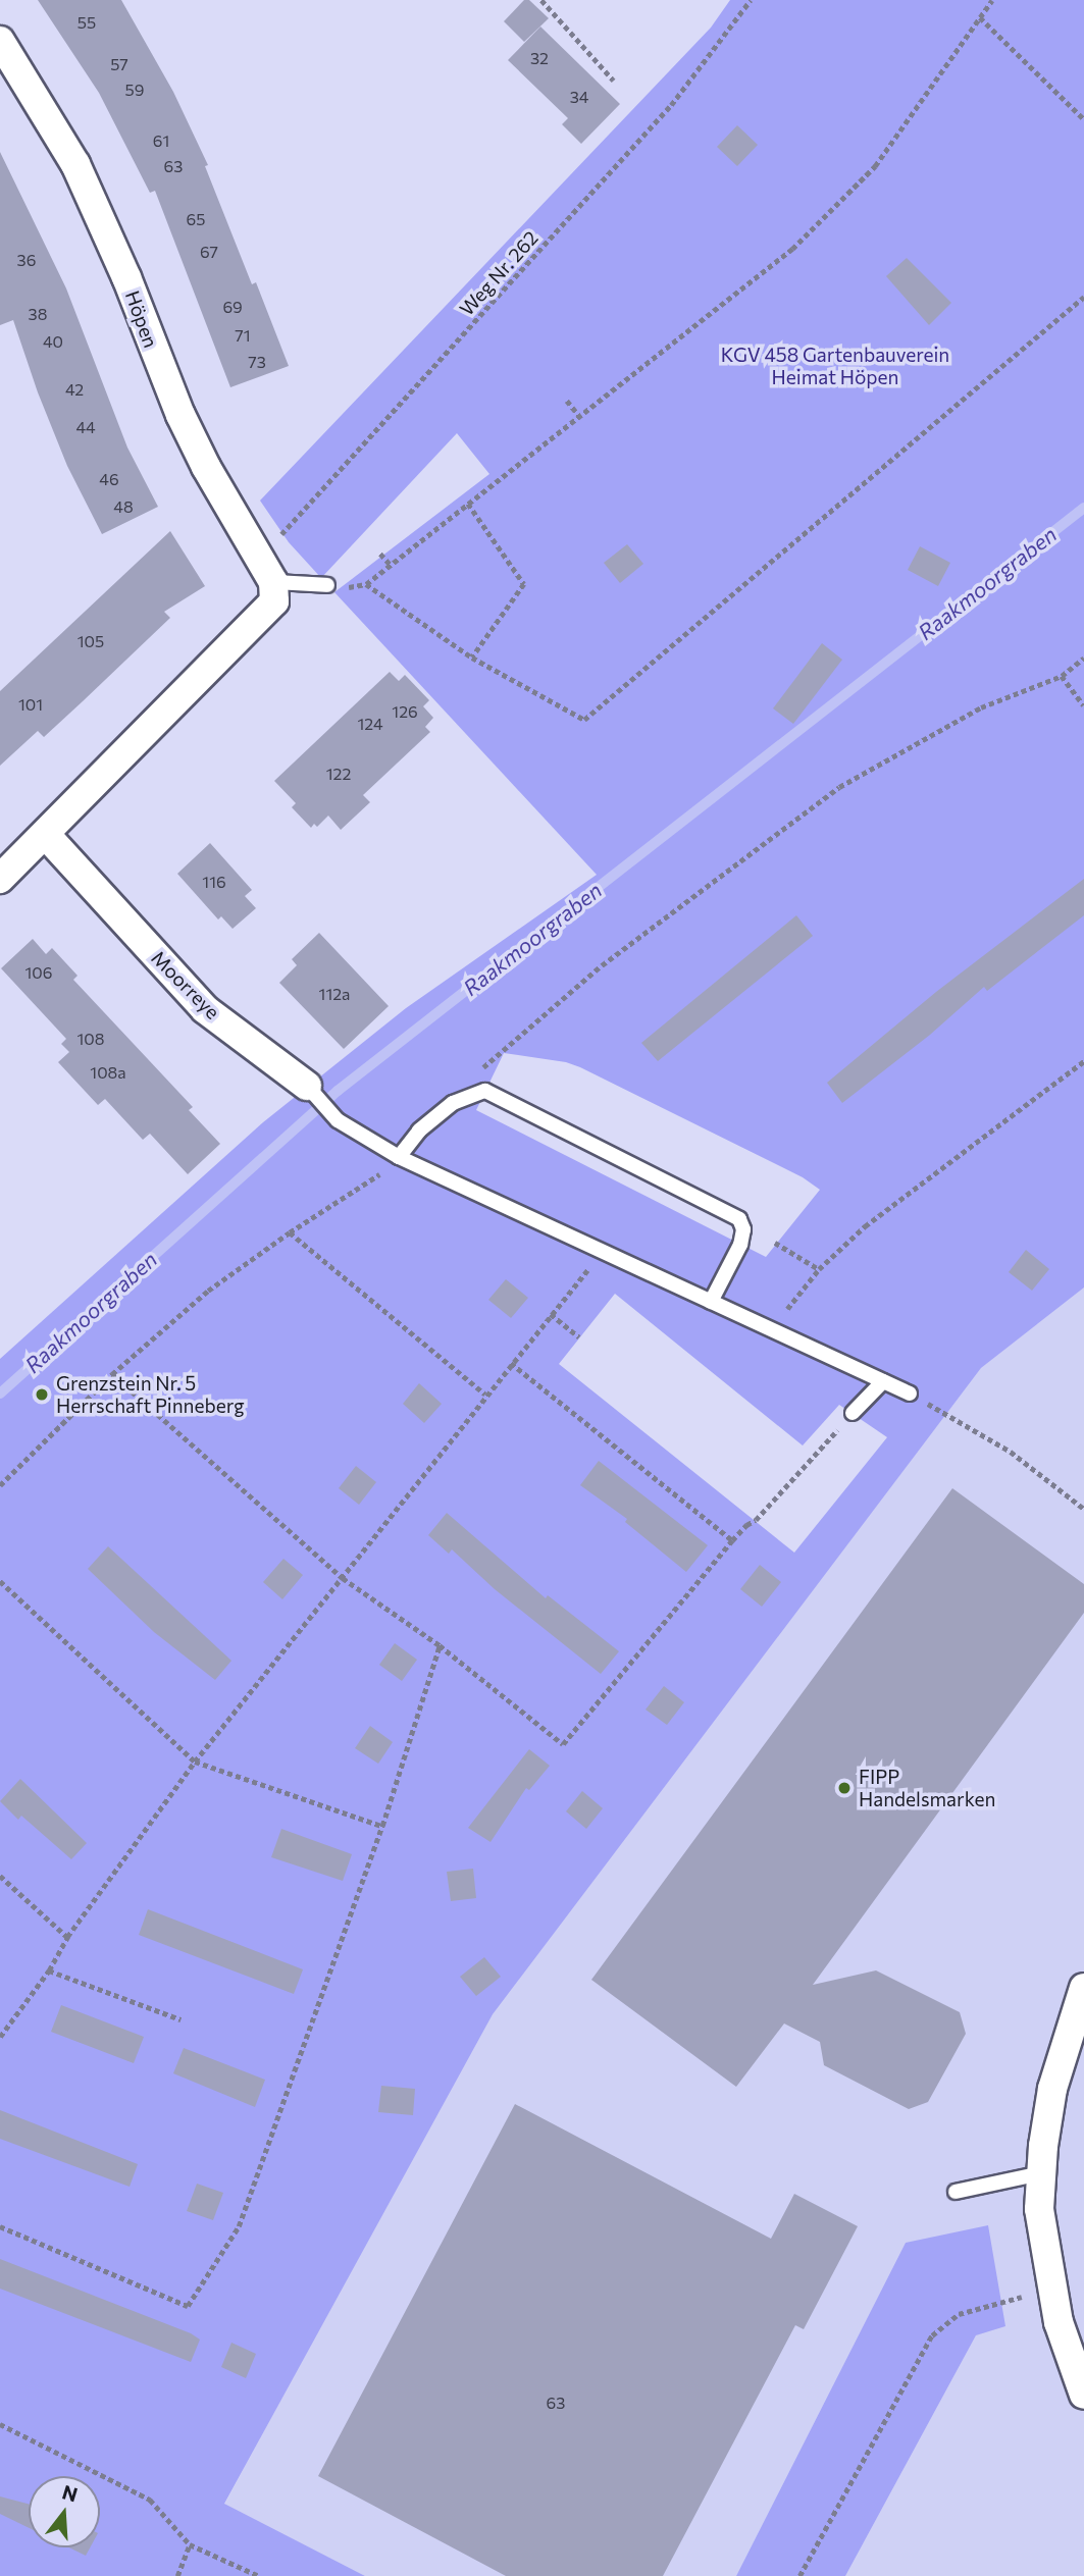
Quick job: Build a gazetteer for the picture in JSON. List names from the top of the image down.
{
  "streets": {
    "street": ["Höpen", "Moorreye"],
    "path": ["Weg Nr. 262"]
  },
  "crossings": [
    ["Weg Nr. 262", "Höpen"]
  ],
  "water": ["Raakmoorgraben"],
  "parks": ["KGV 458 Gartenbauverein Heimat Höpen"],
  "places": ["Grenzstein Nr. 5 Herrschaft Pinneberg", "FIPP Handelsmarken"],
  "house_numbers": [
    "55",
    "32",
    "57",
    "59",
    "34",
    "61",
    "63",
    "65",
    "67",
    "36",
    "69",
    "38",
    "71",
    "40",
    "73",
    "42",
    "44",
    "46",
    "48",
    "105",
    "101",
    "126",
    "124",
    "122",
    "116",
    "106",
    "112a",
    "108",
    "108a",
    "63"
  ],
  "north": "top"
}
